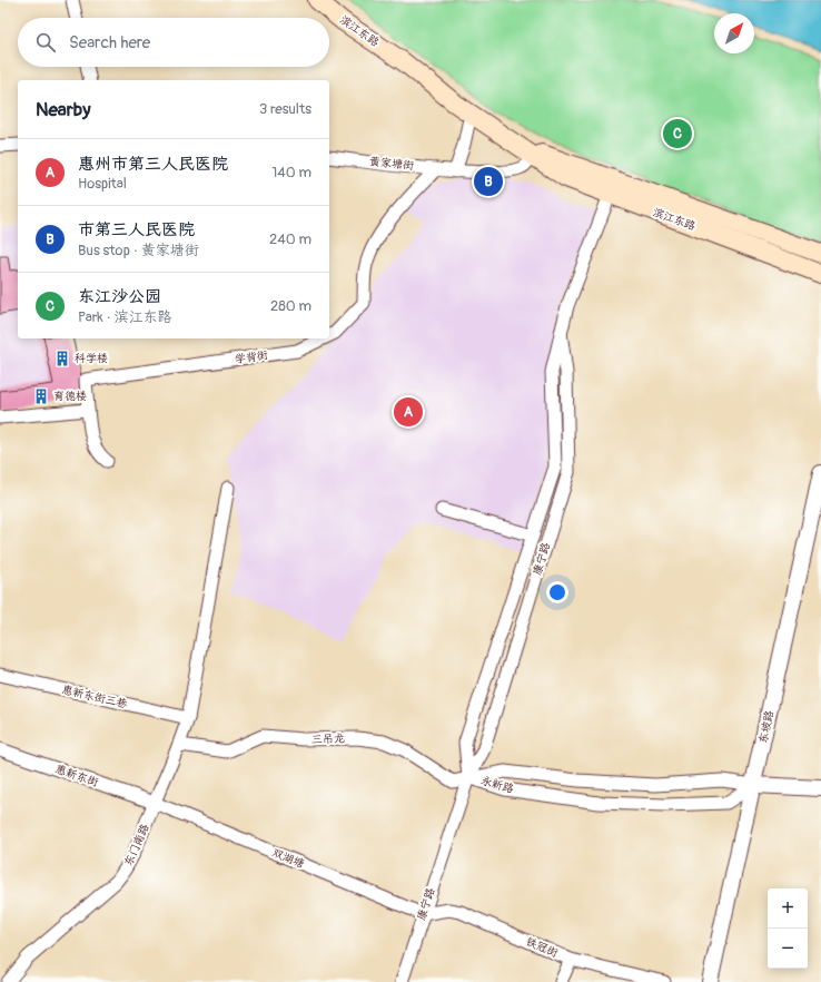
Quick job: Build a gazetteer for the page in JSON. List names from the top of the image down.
{
  "streets": {
    "main road": ["滨江东路"],
    "street": [
      "黄家塘街",
      "学背街",
      "康宁路",
      "惠新东街三巷",
      "东坡路",
      "三吊龙",
      "惠新东街",
      "永新路",
      "东门南路",
      "双湖塘",
      "铁冠街"
    ]
  },
  "crossings": [
    ["滨江东路", "黄家塘街"],
    ["滨江东路", "康宁路"],
    ["黄家塘街", "学背街"],
    ["康宁路", "三吊龙"],
    ["康宁路", "永新路"],
    ["康宁路", "双湖塘"],
    ["康宁路", "铁冠街"],
    ["惠新东街三巷", "东门南路"],
    ["东坡路", "永新路"],
    ["三吊龙", "永新路"],
    ["三吊龙", "东门南路"],
    ["惠新东街", "东门南路"],
    ["惠新东街", "双湖塘"],
    ["东门南路", "双湖塘"],
    ["双湖塘", "铁冠街"]
  ],
  "places": {
    "building": ["科学楼", "育德楼"]
  },
  "north": "top right",
  "page": {
    "search": "Search here",
    "heading": ["Nearby", "3 results"],
    "pins": ["C", "B", "A"],
    "list": [
      {
        "mark": "A",
        "name": "惠州市第三人民医院",
        "note": "Hospital",
        "value": "140 m"
      },
      {
        "mark": "B",
        "name": "市第三人民医院",
        "note": "Bus stop · 黄家塘街",
        "value": "240 m"
      },
      {
        "mark": "C",
        "name": "东江沙公园",
        "note": "Park · 滨江东路",
        "value": "280 m"
      }
    ],
    "map_buttons": ["+", "−"]
  }
}
